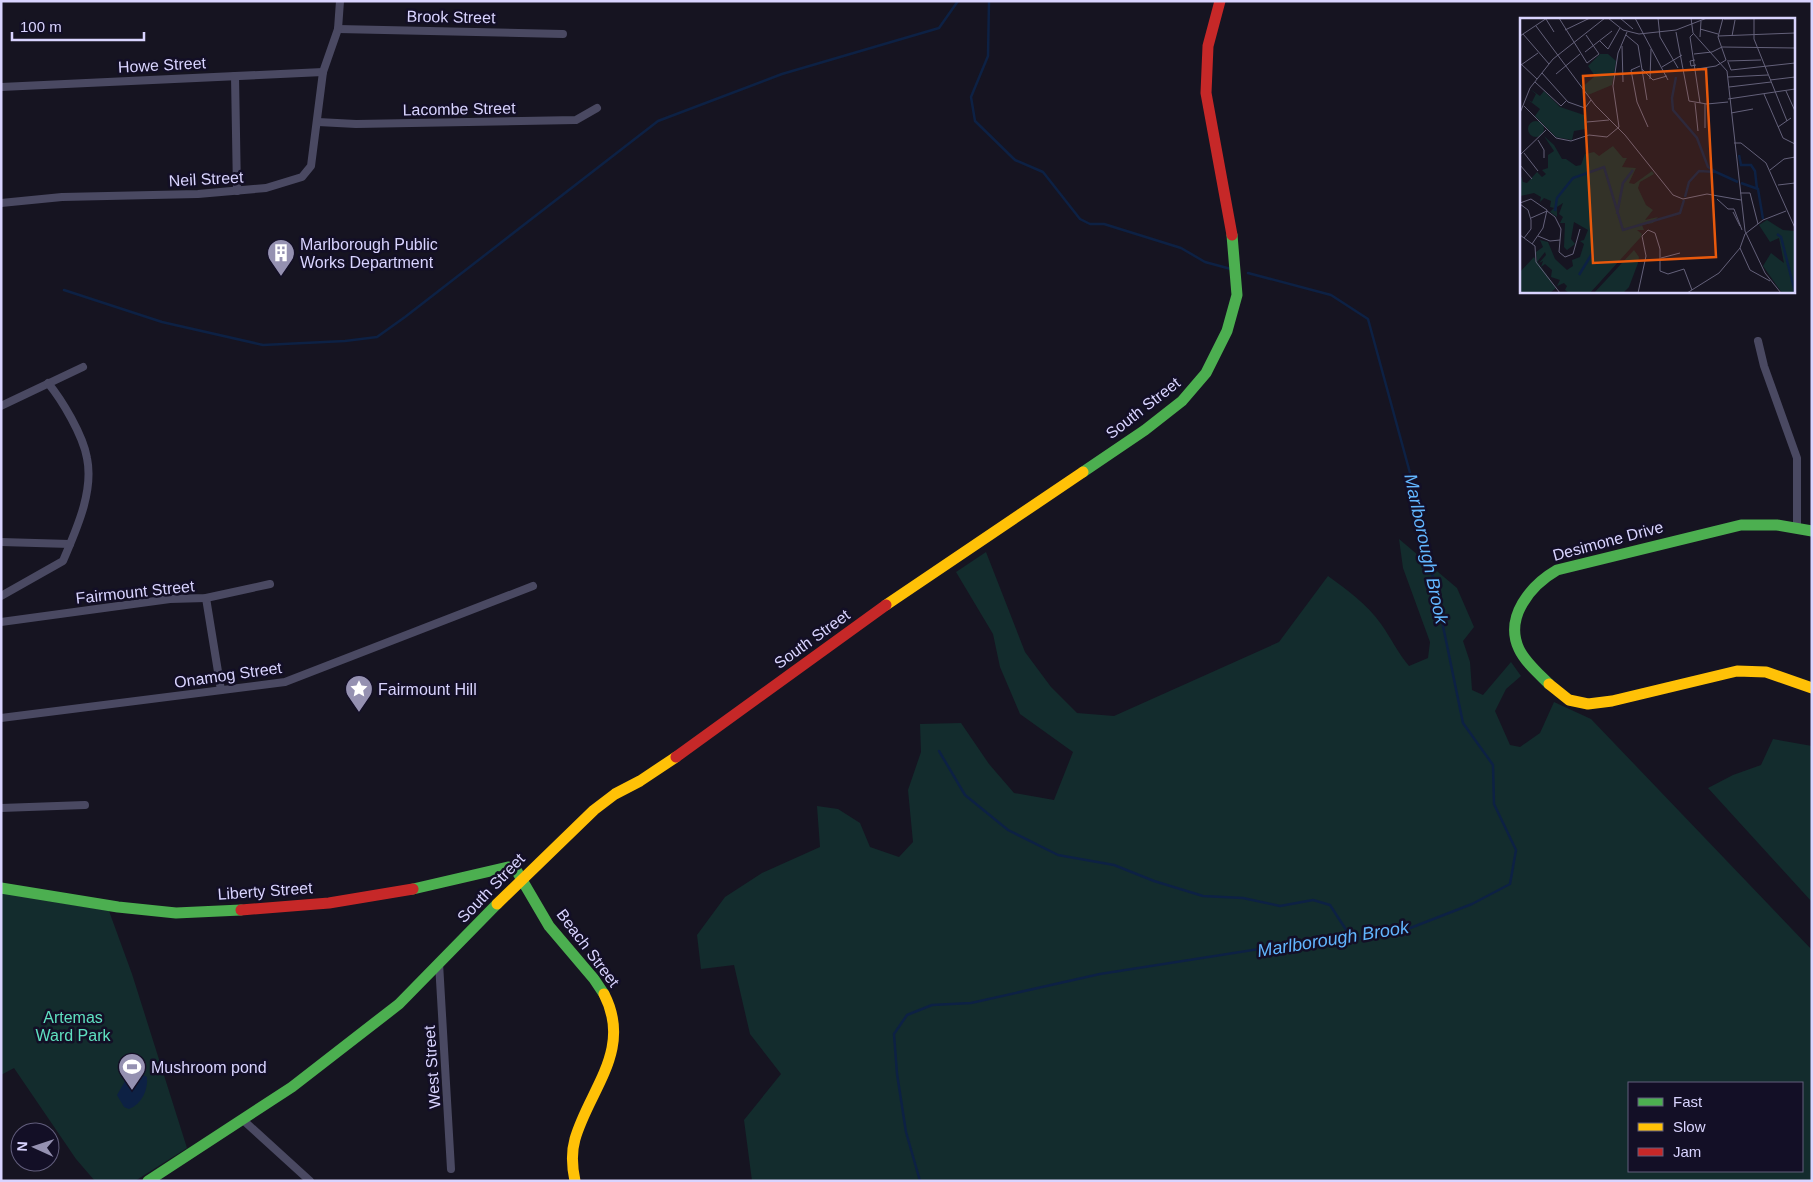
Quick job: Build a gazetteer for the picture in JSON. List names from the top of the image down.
{
  "streets": {
    "main road": [
      "South Street",
      "Desimone Drive",
      "Liberty Street",
      "Beach Street"
    ],
    "street": [
      "Brook Street",
      "Howe Street",
      "Lacombe Street",
      "Neil Street",
      "Fairmount Street",
      "Onamog Street",
      "West Street"
    ]
  },
  "crossings": [
    ["Brook Street", "Neil Street"],
    ["Howe Street", "Neil Street"],
    ["Lacombe Street", "Neil Street"],
    ["South Street", "Liberty Street"],
    ["South Street", "Beach Street"],
    ["South Street", "West Street"],
    ["Liberty Street", "Beach Street"]
  ],
  "water": ["Marlborough Brook"],
  "parks": ["Artemas Ward Park"],
  "places": {
    "building": ["Marlborough Public Works Department"],
    "place": ["Fairmount Hill"],
    "sports": ["Mushroom pond"]
  },
  "legend": ["Fast", "Slow", "Jam"],
  "scale_bar": "100 m",
  "north": "left"
}
